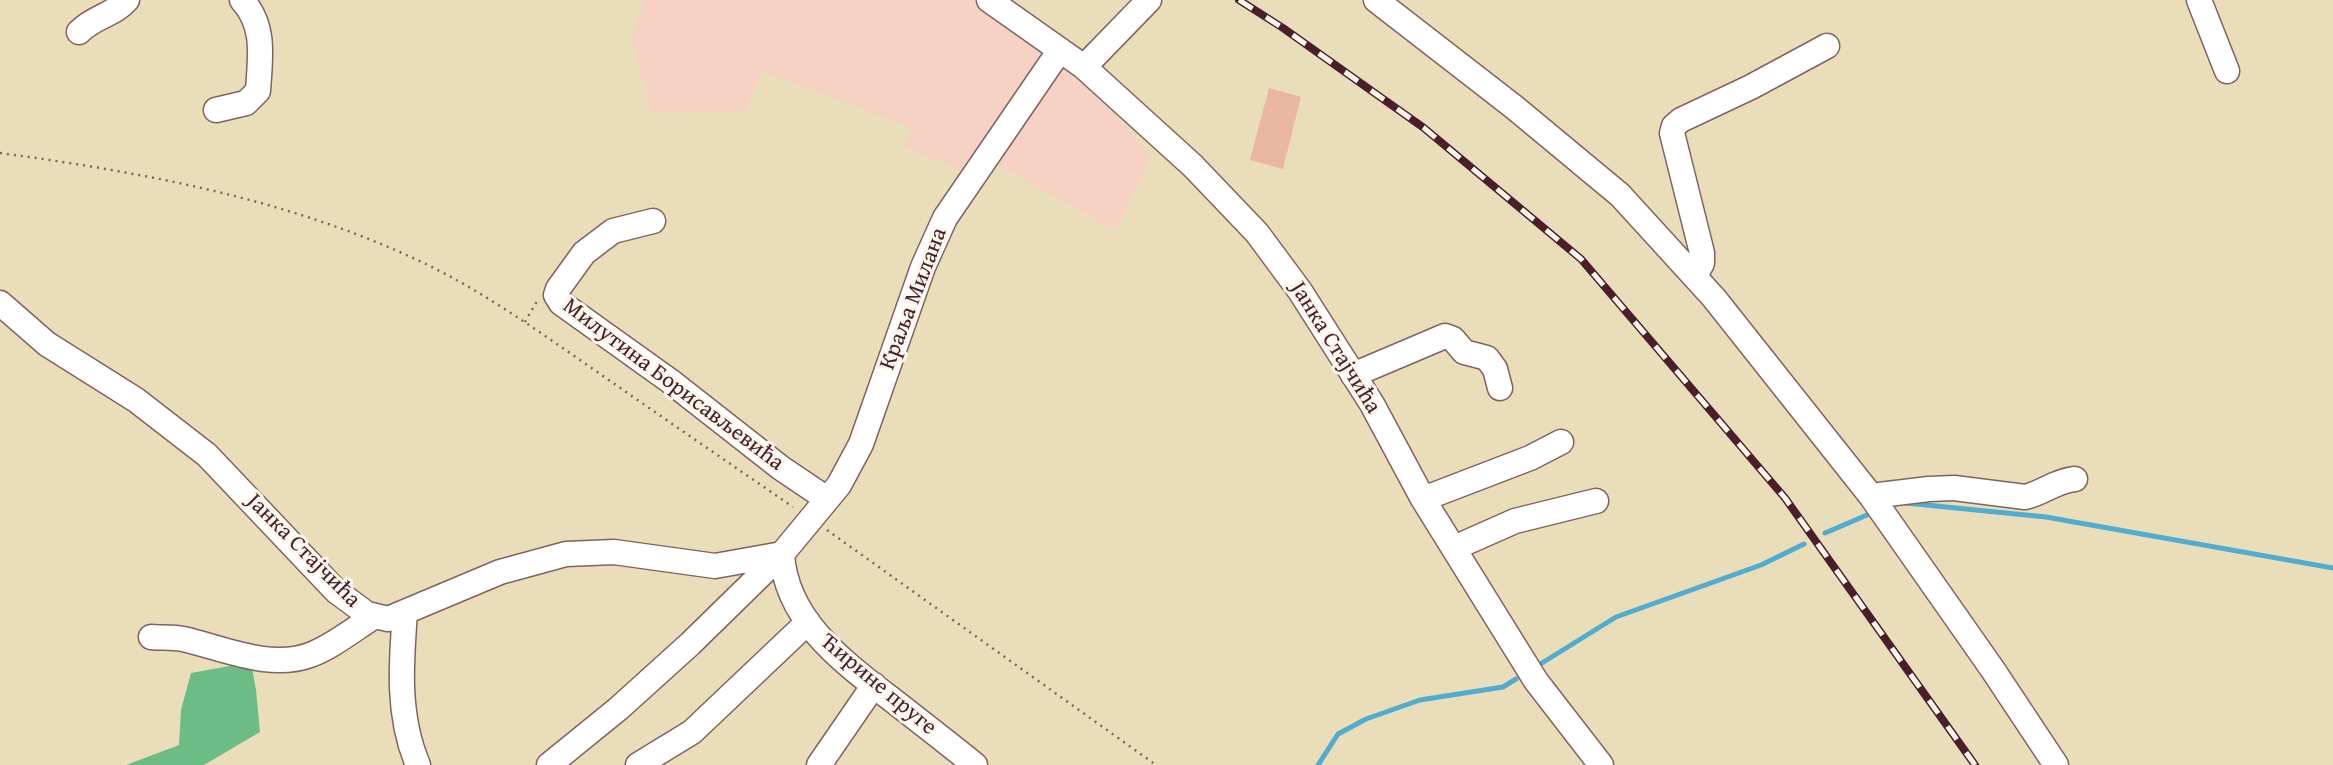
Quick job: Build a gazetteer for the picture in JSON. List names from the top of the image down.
{
  "streets": {
    "street": [
      "Краља Милана",
      "Јанка Стајчића",
      "Милутина Борисављевића",
      "Ћирине пруге"
    ]
  },
  "crossings": [
    ["Краља Милана", "Јанка Стајчића"],
    ["Краља Милана", "Милутина Борисављевића"],
    ["Краља Милана", "Ћирине пруге"],
    ["Јанка Стајчића", "Ћирине пруге"]
  ]
}
